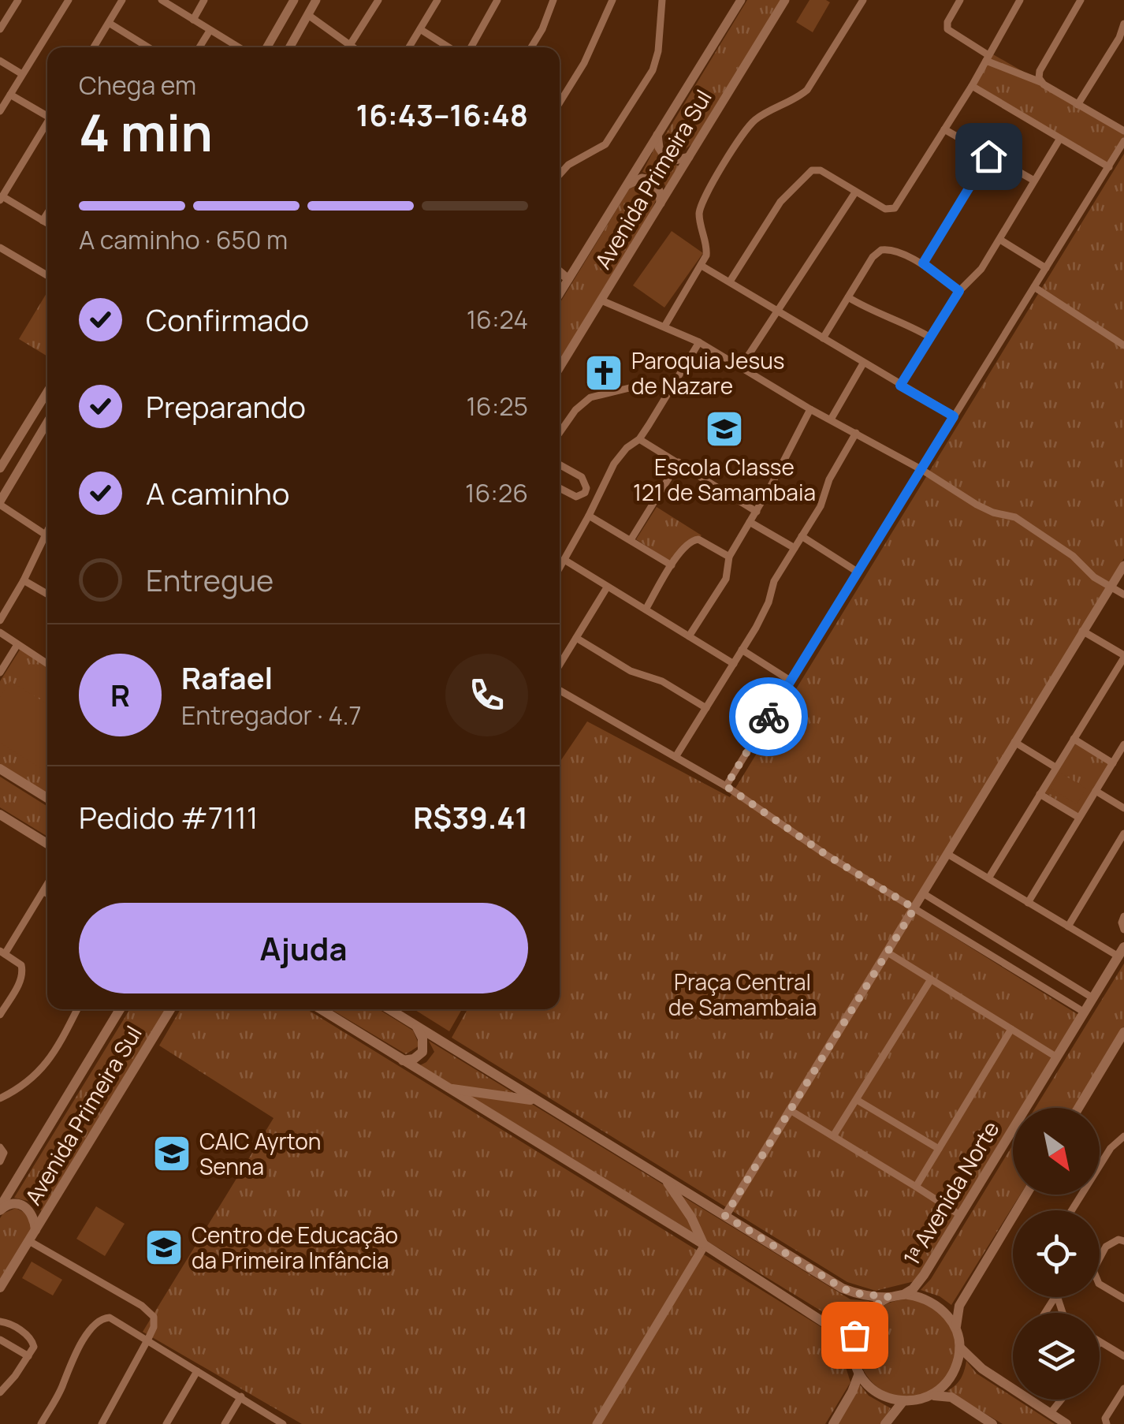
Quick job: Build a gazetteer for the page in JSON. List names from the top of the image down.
{
  "streets": {
    "main road": ["Avenida Primeira Sul", "1ᵃ Avenida Norte"]
  },
  "parks": ["Praça Central de Samambaia"],
  "places": {
    "church": ["Paroquia Jesus de Nazare"],
    "school or university": ["Escola Classe 121 de Samambaia", "CAIC Ayrton Senna", "Centro de Educação da Primeira Infância"]
  },
  "north": "bottom right",
  "page": {
    "heading": ["4 min", "Chega em", "16:43–16:48"],
    "panel": [
      "Rafael",
      "Entregador · 4.7",
      "Pedido #7111",
      "R$39.41"
    ],
    "bar": "A caminho · 650 m",
    "list": [
      ["Confirmado", "16:24"],
      ["Preparando", "16:25"],
      ["A caminho", "16:26"],
      "Entregue"
    ],
    "round": "R",
    "buttons": "Ajuda"
  }
}
